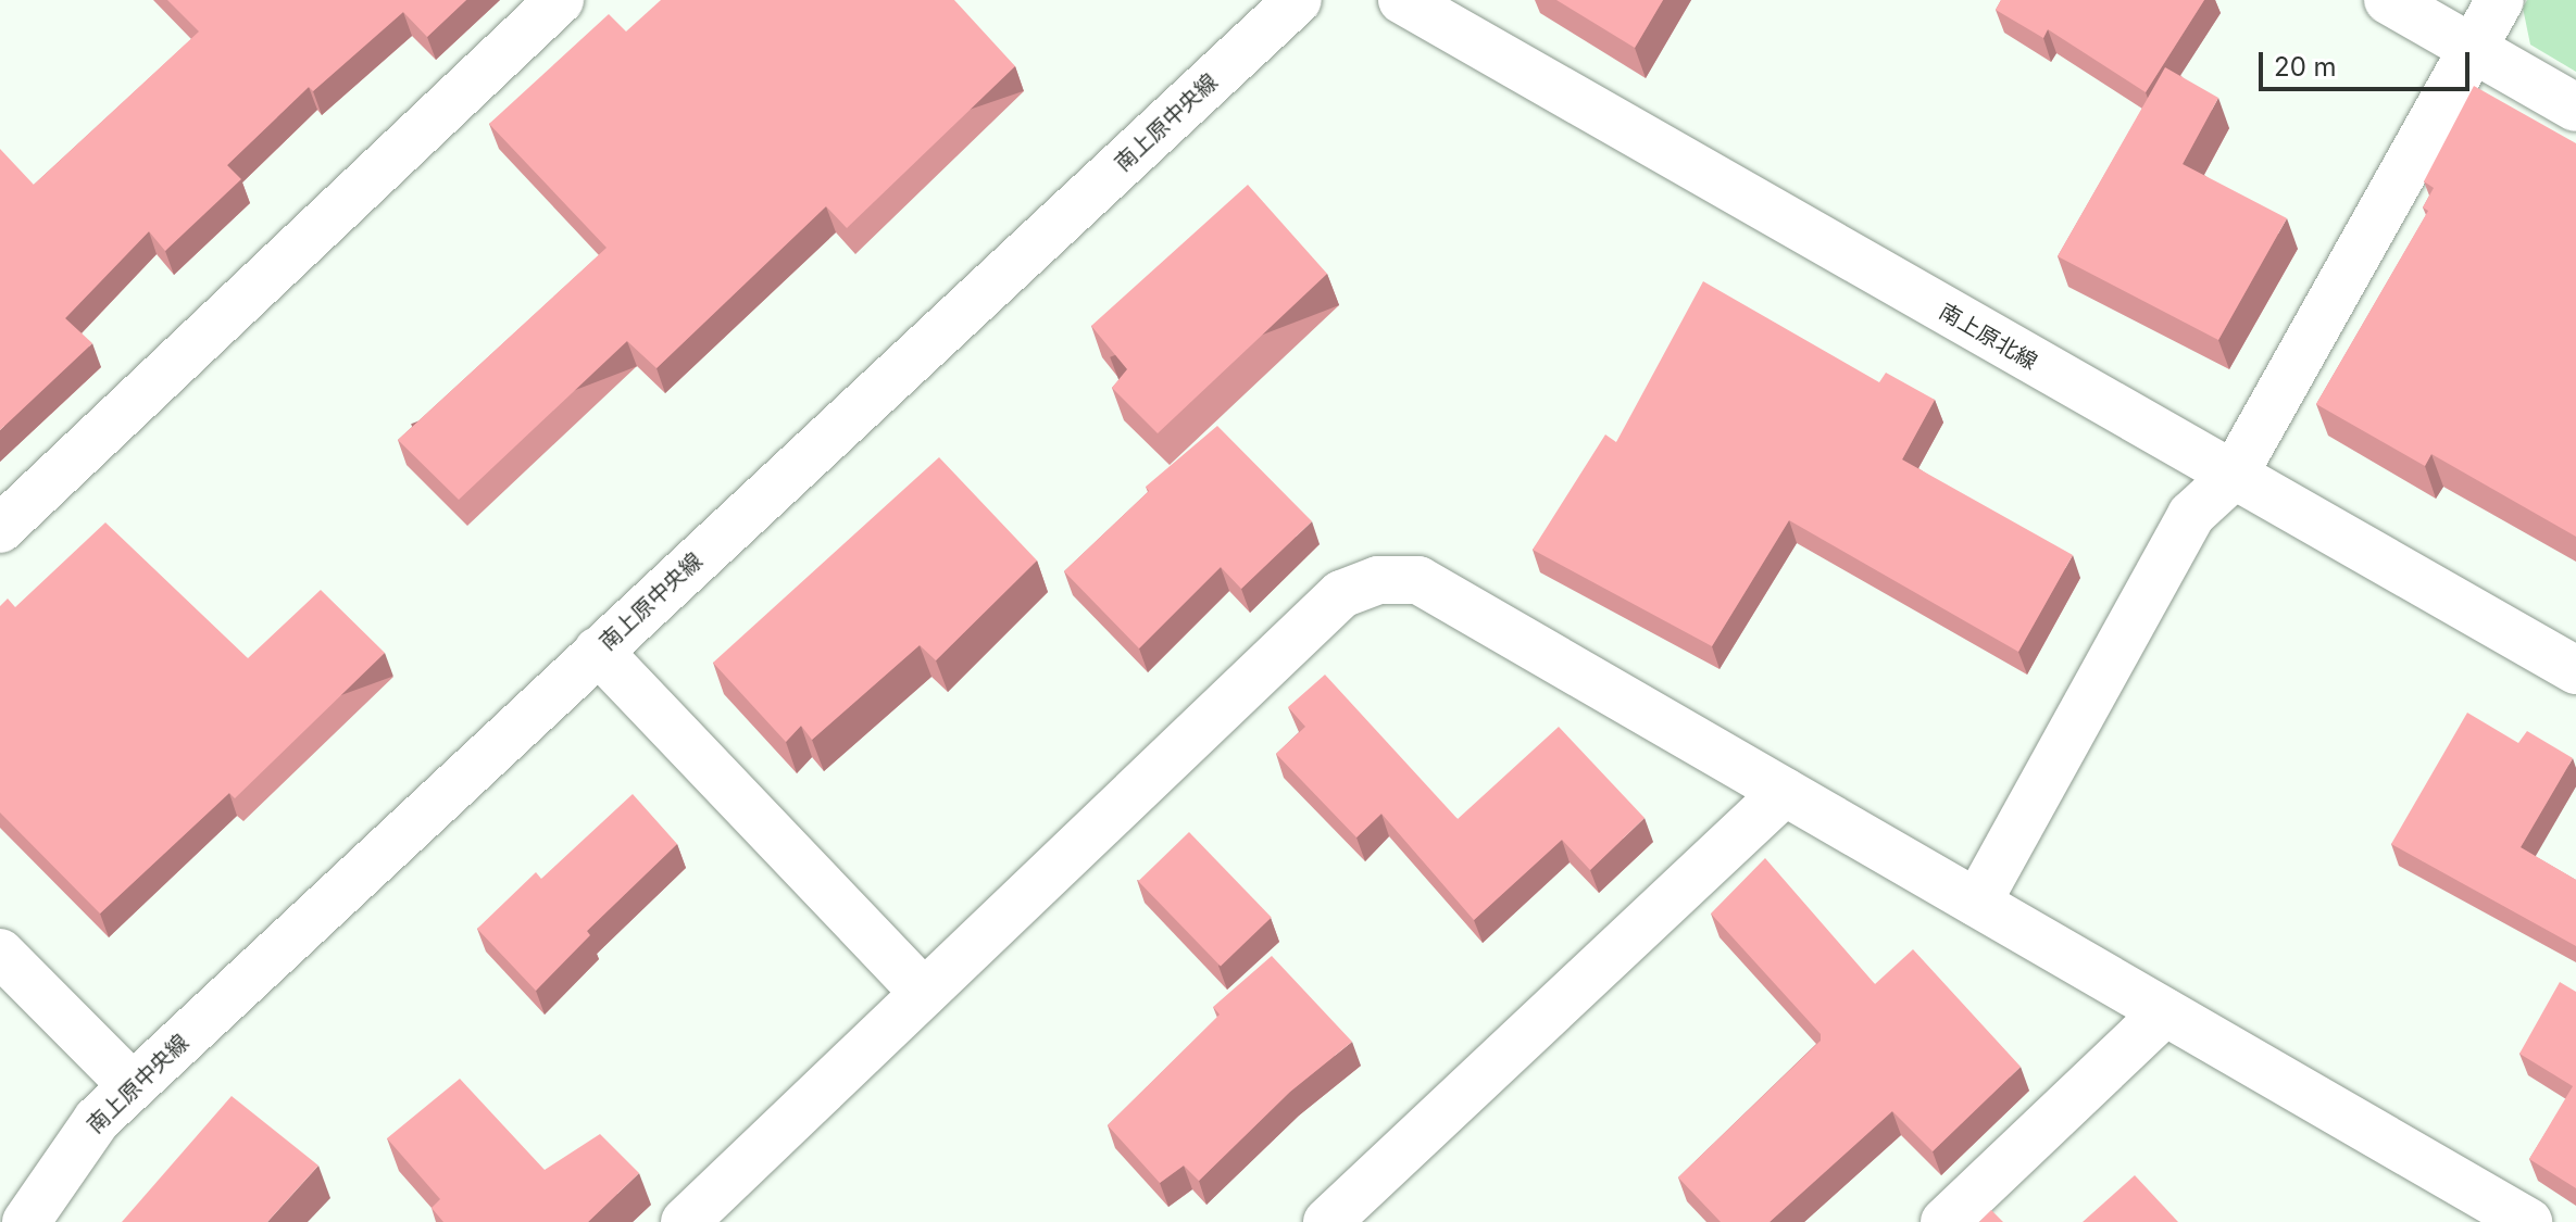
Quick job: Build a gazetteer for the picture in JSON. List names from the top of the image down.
{
  "streets": {
    "street": ["南上原中央線", "南上原北線"]
  },
  "scale_bar": "20 m"
}
